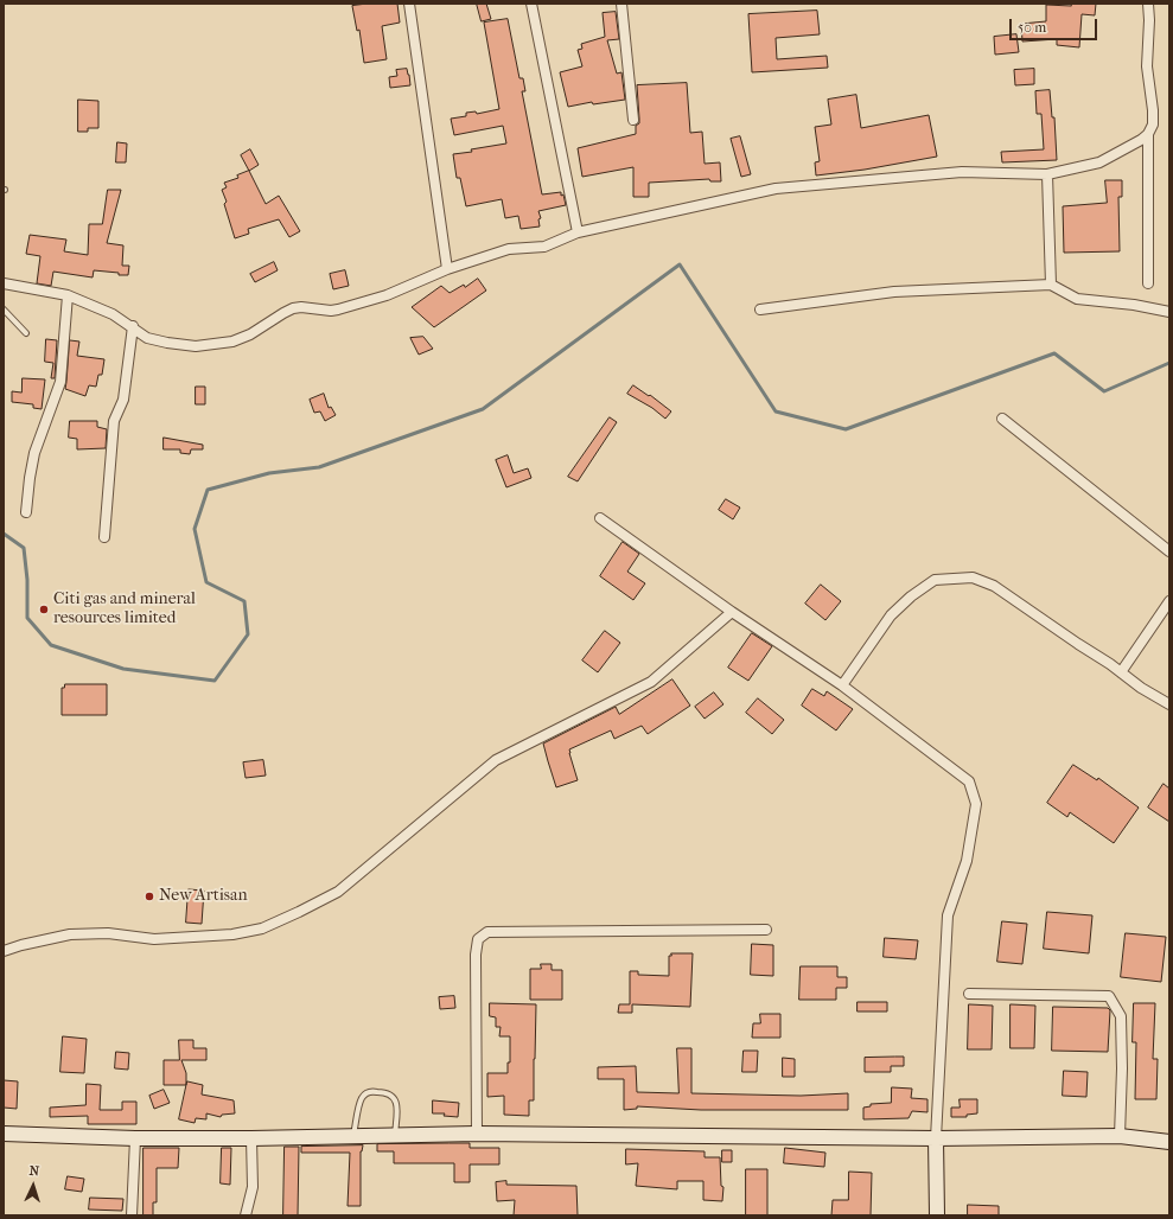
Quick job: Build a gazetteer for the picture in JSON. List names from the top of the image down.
{
  "places": ["Citi gas and mineral resources limited", "New Artisan"],
  "scale_bar": "50 m",
  "north": "top"
}
